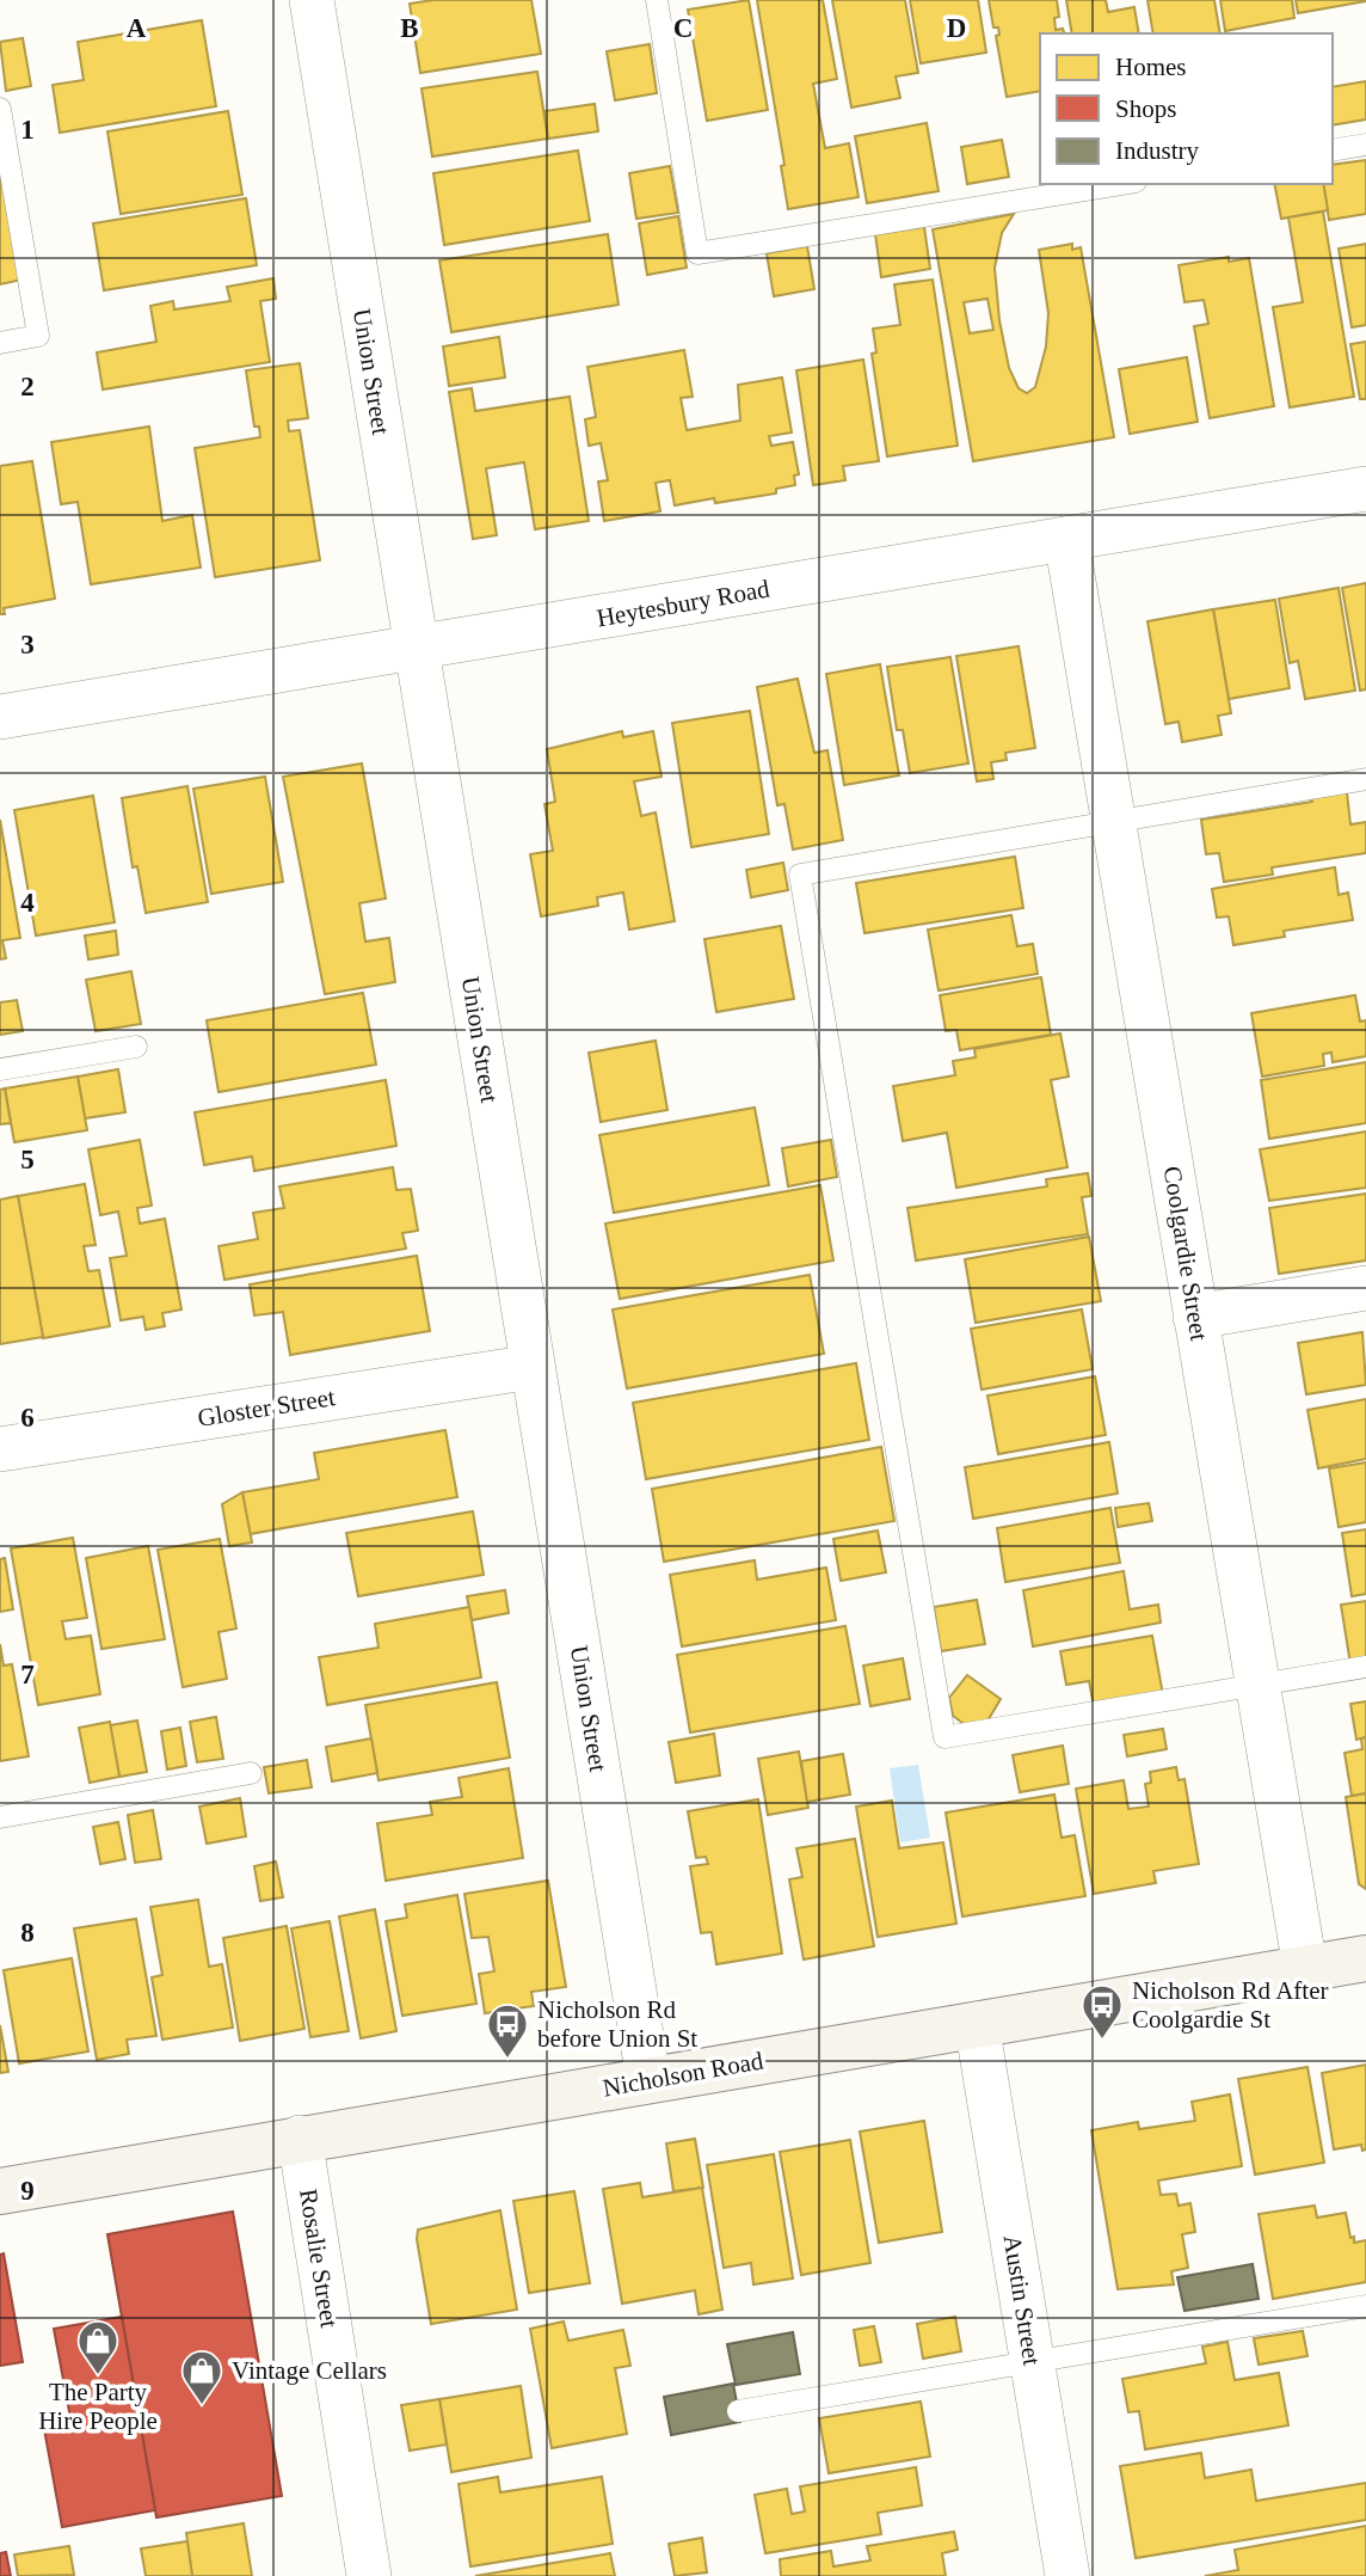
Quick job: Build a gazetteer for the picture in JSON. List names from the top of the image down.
{
  "streets": {
    "main road": ["Nicholson Road"],
    "street": [
      "Union Street",
      "Heytesbury Road",
      "Coolgardie Street",
      "Gloster Street",
      "Rosalie Street",
      "Austin Street"
    ]
  },
  "crossings": [
    ["Union Street", "Heytesbury Road"],
    ["Union Street", "Gloster Street"],
    ["Union Street", "Nicholson Road"],
    ["Heytesbury Road", "Coolgardie Street"],
    ["Coolgardie Street", "Nicholson Road"],
    ["Nicholson Road", "Rosalie Street"],
    ["Nicholson Road", "Austin Street"]
  ],
  "places": {
    "bus stop": ["Nicholson Rd After Coolgardie St", "Nicholson Rd before Union St"],
    "shop": ["The Party Hire People", "Vintage Cellars"]
  },
  "legend": ["Homes", "Shops", "Industry"],
  "grid": {
    "columns": [
      "A",
      "B",
      "C",
      "D"
    ],
    "rows": [
      "1",
      "2",
      "3",
      "4",
      "5",
      "6",
      "7",
      "8",
      "9"
    ]
  }
}
